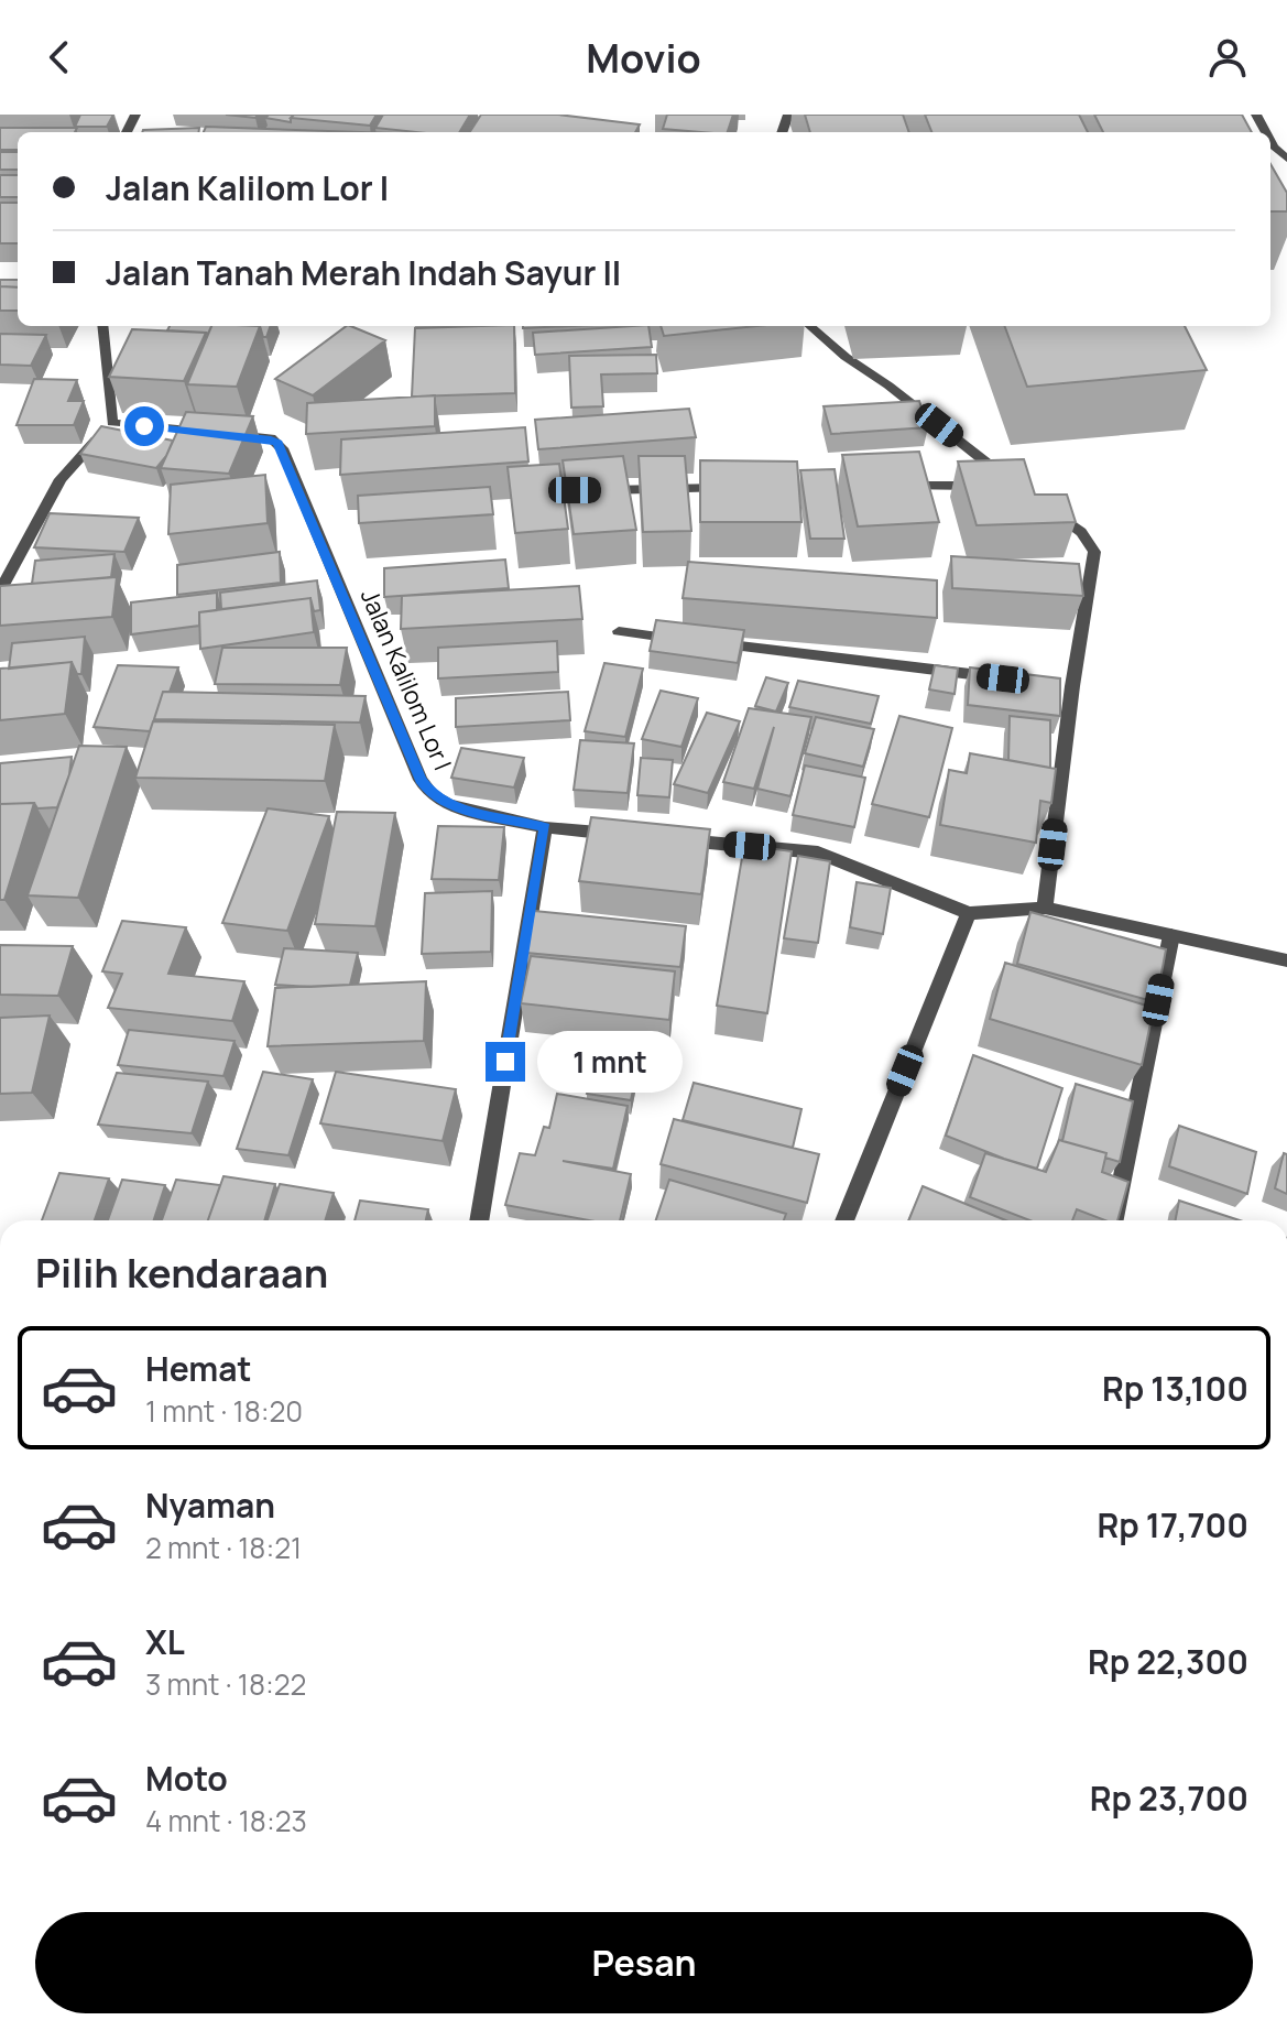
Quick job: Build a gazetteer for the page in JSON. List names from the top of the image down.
{
  "streets": {
    "street": ["Jalan Kalilom Lor I"]
  },
  "page": {
    "header": "Movio",
    "banner": ["Jalan Kalilom Lor I", "Jalan Tanah Merah Indah Sayur II"],
    "bubble": "1 mnt",
    "heading": "Pilih kendaraan",
    "list": [
      {
        "name": "Hemat",
        "note": "1 mnt · 18:20",
        "value": "Rp 13,100"
      },
      {
        "name": "Nyaman",
        "note": "2 mnt · 18:21",
        "value": "Rp 17,700"
      },
      {
        "name": "XL",
        "note": "3 mnt · 18:22",
        "value": "Rp 22,300"
      },
      {
        "name": "Moto",
        "note": "4 mnt · 18:23",
        "value": "Rp 23,700"
      }
    ],
    "buttons": "Pesan"
  }
}
